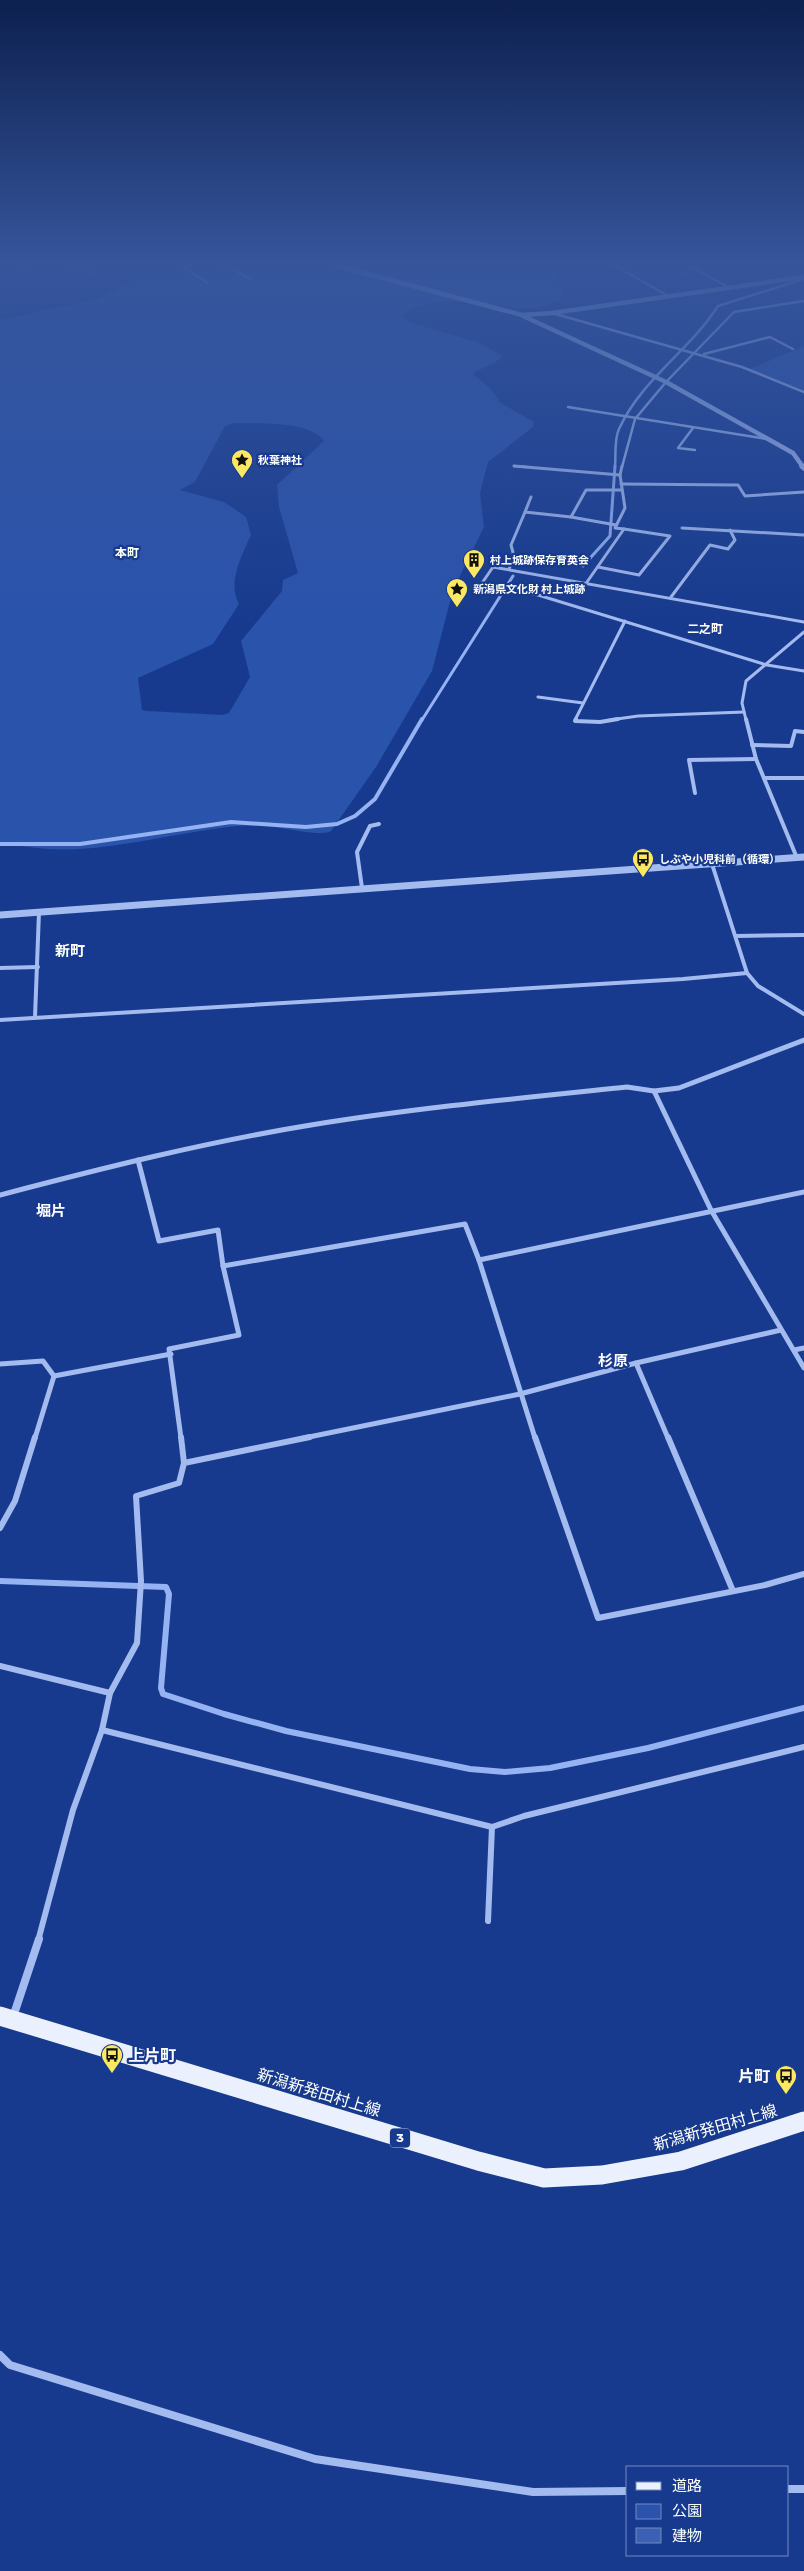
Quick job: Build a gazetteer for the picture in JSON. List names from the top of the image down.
{
  "streets": {
    "main road": ["新潟新発田村上線", "3"]
  },
  "districts": [
    "本町",
    "二之町",
    "新町",
    "堀片",
    "杉原"
  ],
  "places": {
    "place": ["秋葉神社", "新潟県文化財 村上城跡"],
    "building": ["村上城跡保存育英会"],
    "bus stop": ["しぶや小児科前（循環）", "上片町", "片町"]
  },
  "legend": ["道路", "公園", "建物"]
}
